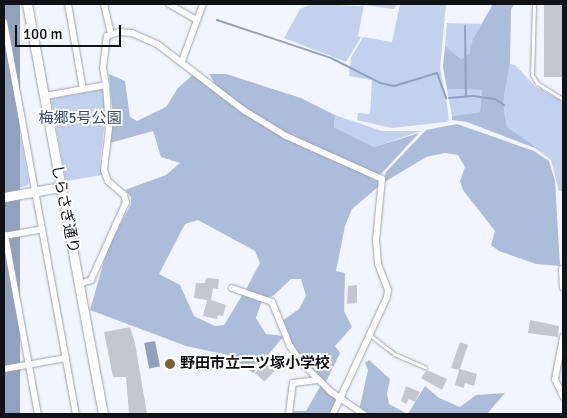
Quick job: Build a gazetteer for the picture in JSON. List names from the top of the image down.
{
  "streets": {
    "street": ["しらさぎ通り"]
  },
  "parks": ["梅郷5号公園"],
  "places": ["野田市立二ツ塚小学校"],
  "scale_bar": "100 m"
}
